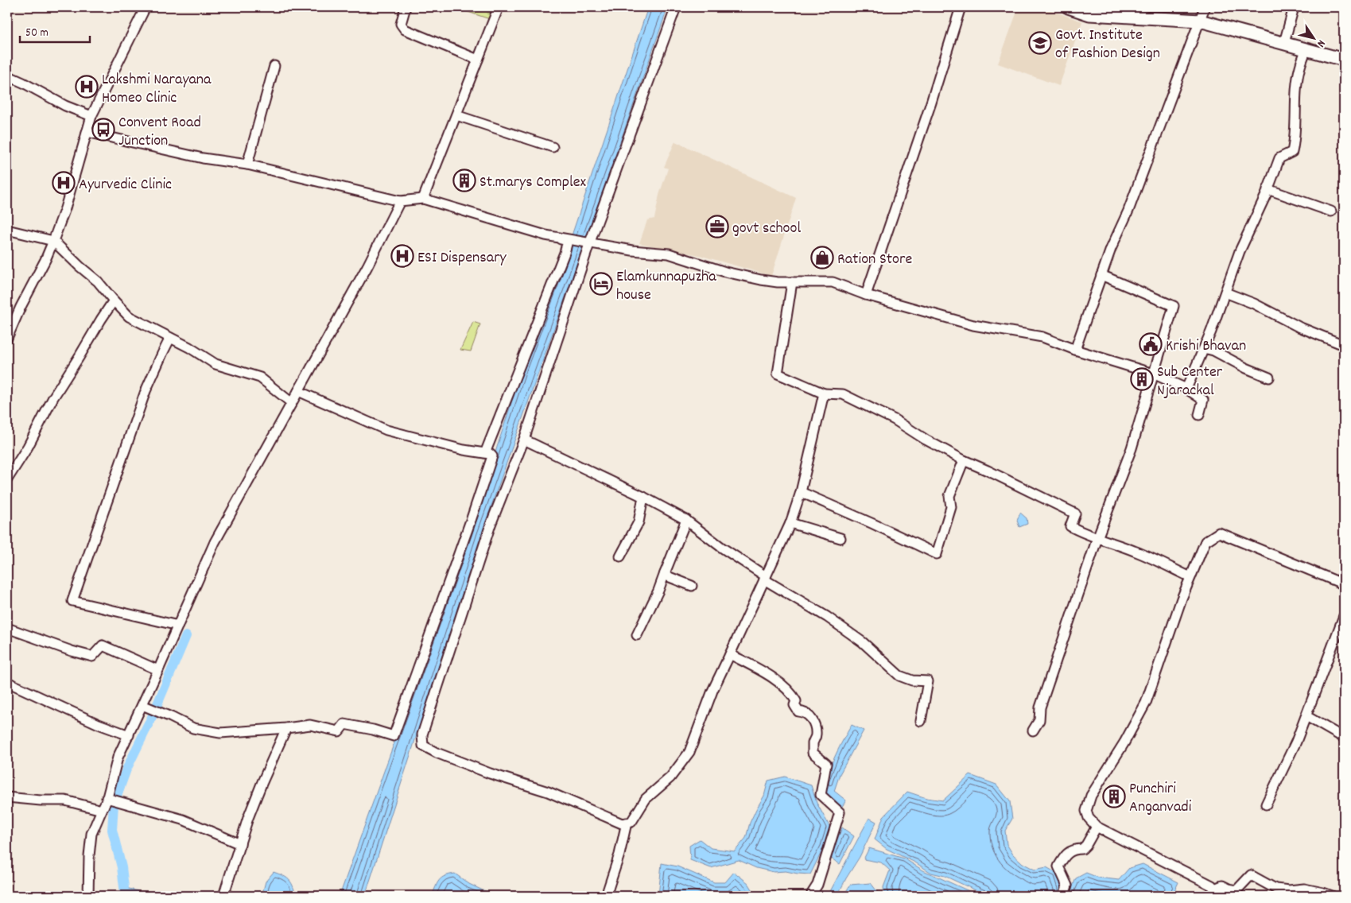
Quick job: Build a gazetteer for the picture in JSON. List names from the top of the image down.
{
  "places": {
    "school or university": ["Govt. Institute of Fashion Design"],
    "hospital": ["Lakshmi Narayana Homeo Clinic", "Ayurvedic Clinic", "ESI Dispensary"],
    "bus stop": ["Convent Road Junction"],
    "building": ["St.marys Complex", "Sub Center Njarackal", "Punchiri Anganvadi"],
    "office": ["govt school"],
    "shop": ["Ration Store"],
    "hotel": ["Elamkunnapuzha house"],
    "public building": ["Krishi Bhavan"]
  },
  "scale_bar": "50 m",
  "north": "bottom right"
}
